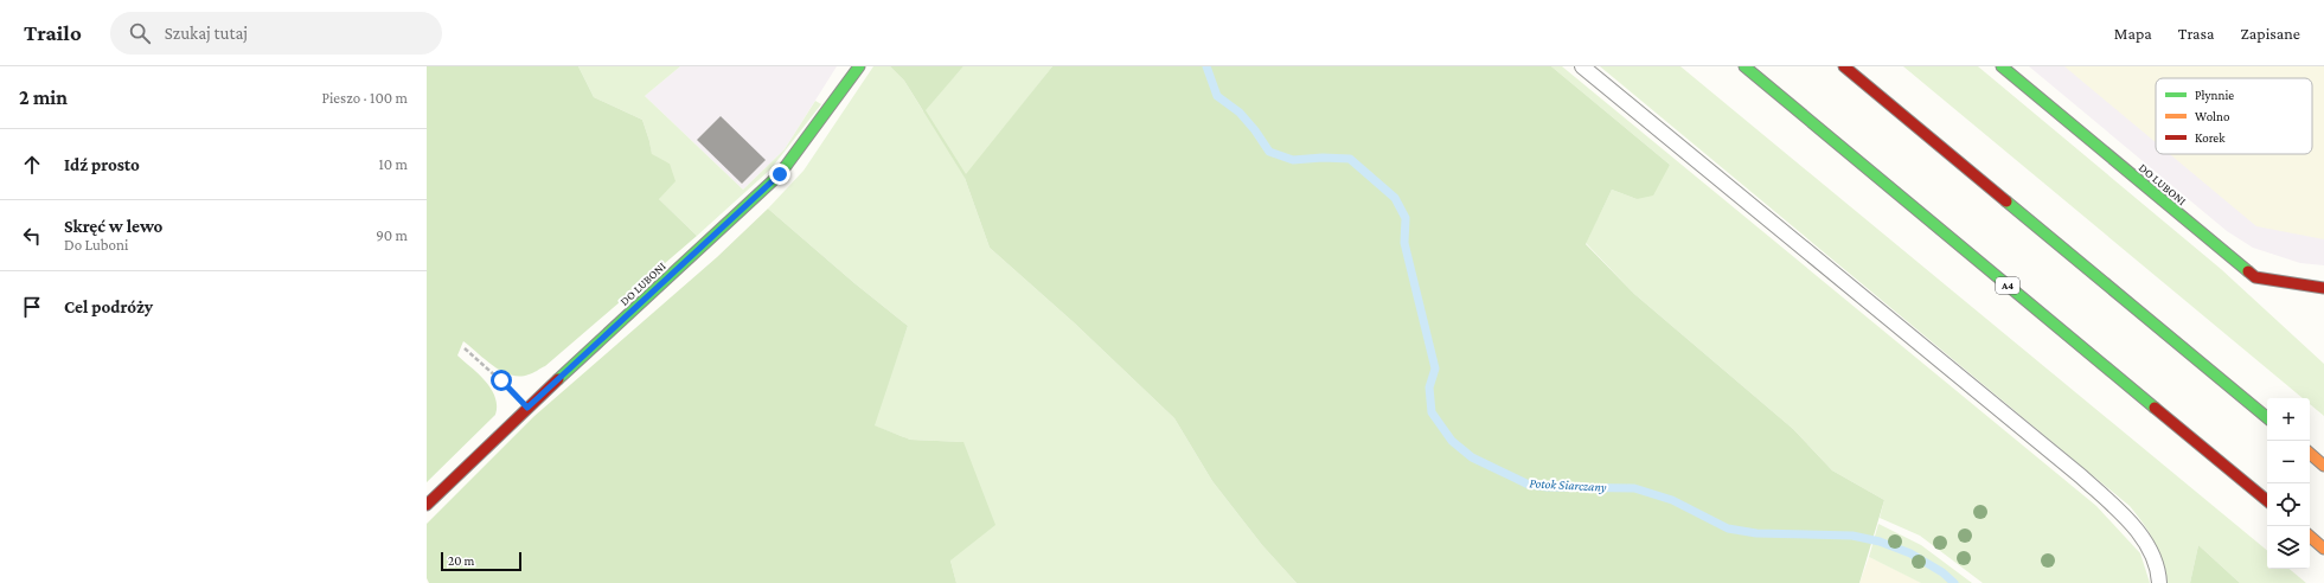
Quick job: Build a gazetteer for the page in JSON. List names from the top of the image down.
{
  "streets": {
    "main road": ["DO LUBONI", "A4"]
  },
  "water": ["Potok Siarczany"],
  "legend": ["Płynnie", "Wolno", "Korek"],
  "scale_bar": "20 m",
  "page": {
    "header": "Trailo",
    "search": "Szukaj tutaj",
    "nav": ["Mapa", "Trasa", "Zapisane"],
    "heading": ["2 min", "Pieszo · 100 m"],
    "list": [
      ["Idź prosto", "10 m"],
      ["Skręć w lewo", "Do Luboni", "90 m"],
      "Cel podróży"
    ],
    "map_buttons": ["+", "−"],
    "scale": "20 m"
  }
}
